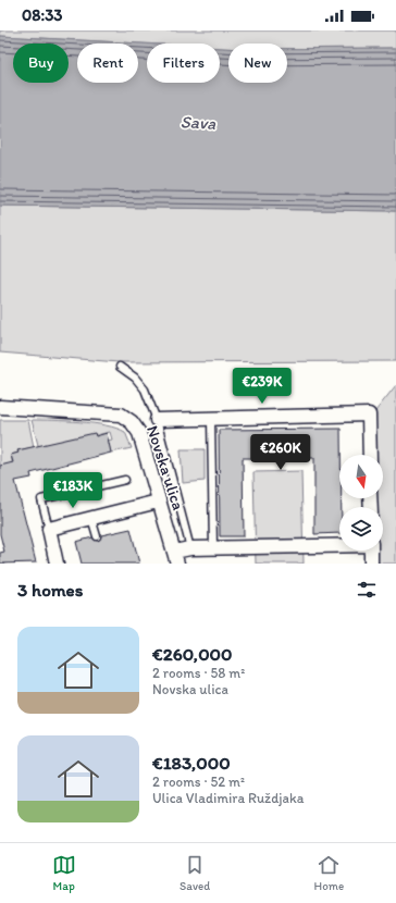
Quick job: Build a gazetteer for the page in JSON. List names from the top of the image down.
{
  "streets": {
    "street": ["Novska ulica"]
  },
  "water": ["Sava"],
  "north": "bottom",
  "page": {
    "status": "08:33",
    "chip": [
      "Buy",
      "Rent",
      "Filters",
      "New"
    ],
    "price": ["€239K", "€260K", "€183K"],
    "heading": "3 homes",
    "list": [
      {
        "name": "€260,000",
        "note": "2 rooms · 58 m² · Novska ulica"
      },
      {
        "name": "€183,000",
        "note": "2 rooms · 52 m² · Ulica Vladimira Ruždjaka"
      }
    ],
    "tabs": ["Map", "Saved", "Home"]
  }
}
